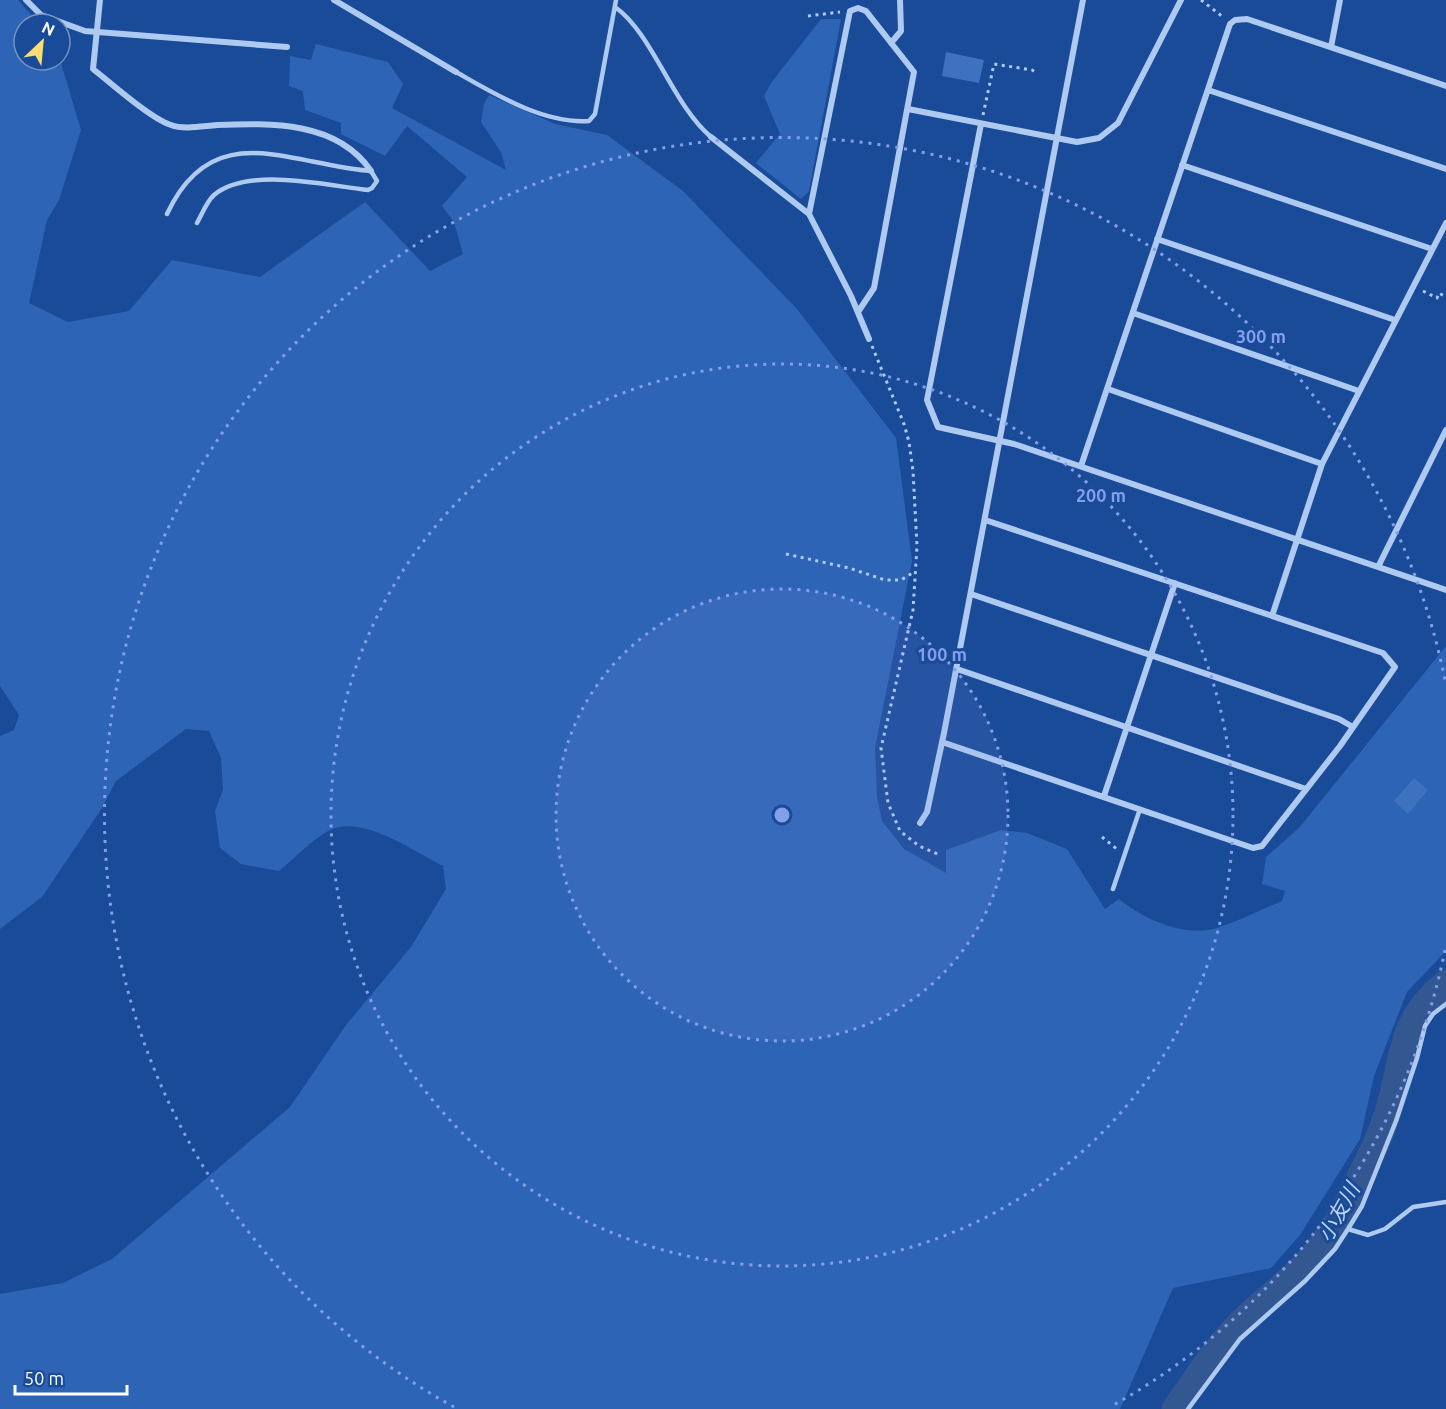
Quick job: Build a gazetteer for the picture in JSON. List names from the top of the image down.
{
  "water": ["小友川"],
  "scale_bar": "50 m",
  "north": "top right",
  "rings": ["300 m", "200 m", "100 m"]
}
